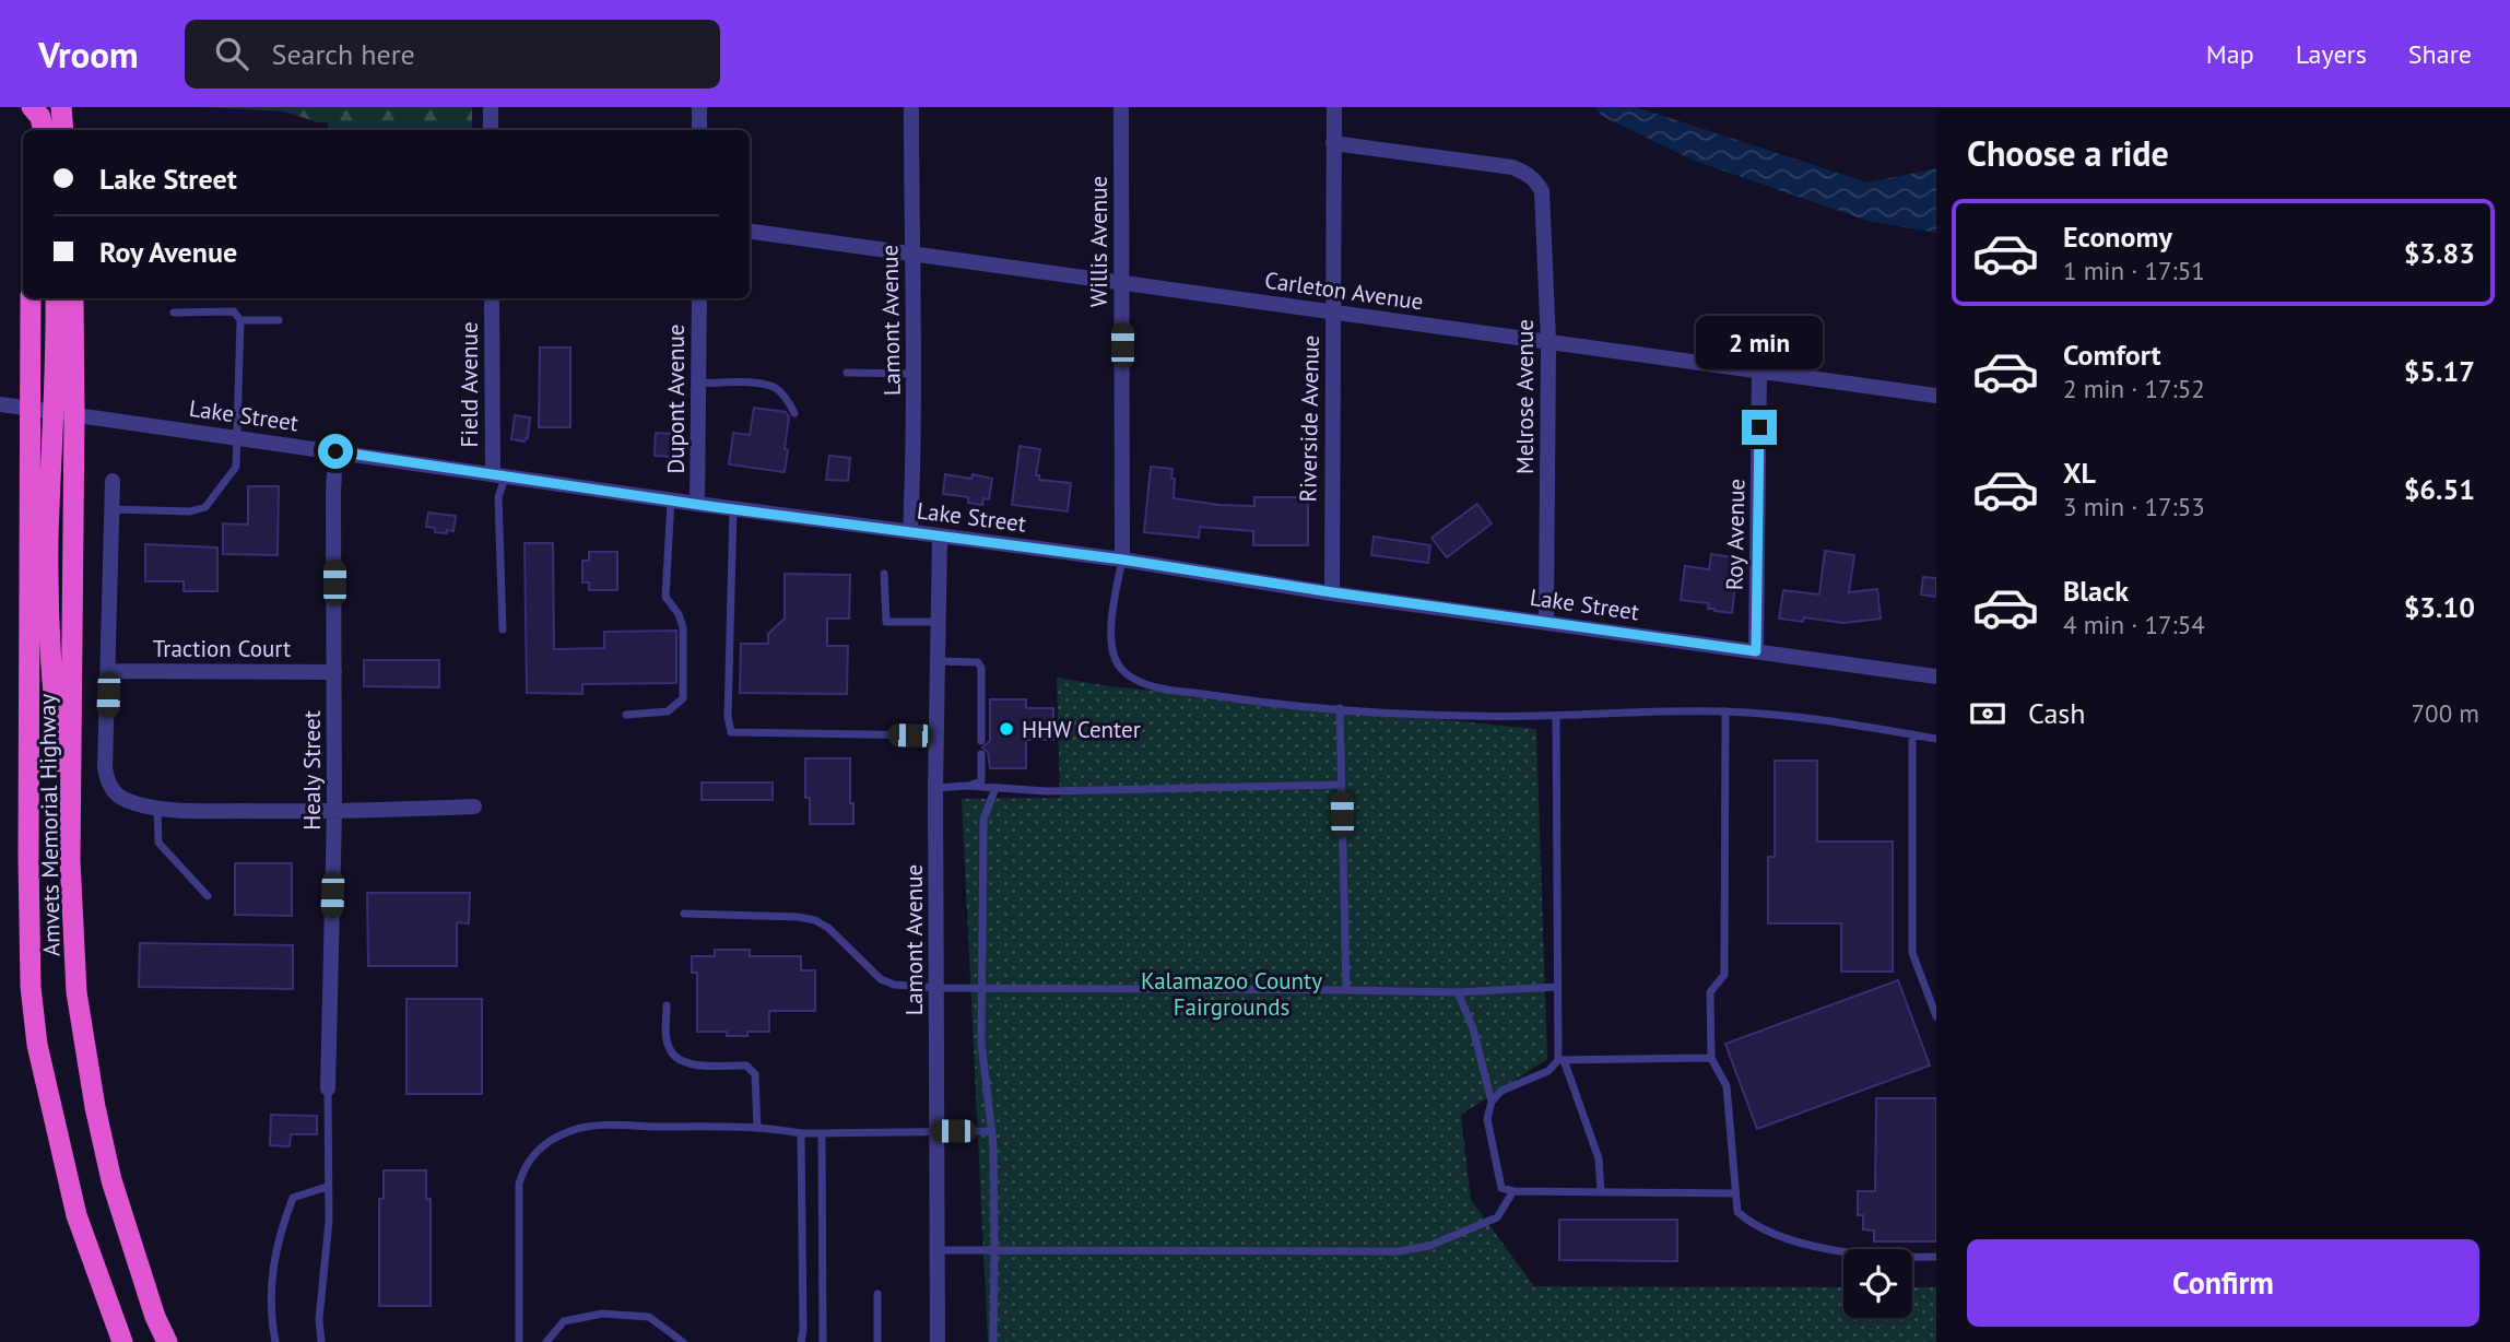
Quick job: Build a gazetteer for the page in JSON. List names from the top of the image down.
{
  "streets": {
    "highway": ["Amvets Memorial Highway"],
    "street": [
      "Willis Avenue",
      "Carleton Avenue",
      "Lamont Avenue",
      "Field Avenue",
      "Melrose Avenue",
      "Dupont Avenue",
      "Lake Street",
      "Riverside Avenue",
      "Roy Avenue",
      "Traction Court",
      "Healy Street"
    ]
  },
  "crossings": [
    ["Willis Avenue", "Carleton Avenue"],
    ["Willis Avenue", "Lake Street"],
    ["Carleton Avenue", "Lamont Avenue"],
    ["Carleton Avenue", "Melrose Avenue"],
    ["Carleton Avenue", "Riverside Avenue"],
    ["Carleton Avenue", "Roy Avenue"],
    ["Lamont Avenue", "Lake Street"],
    ["Field Avenue", "Lake Street"],
    ["Melrose Avenue", "Lake Street"],
    ["Melrose Avenue", "Riverside Avenue"],
    ["Dupont Avenue", "Lake Street"],
    ["Lake Street", "Riverside Avenue"],
    ["Lake Street", "Roy Avenue"],
    ["Lake Street", "Healy Street"],
    ["Lake Street", "Amvets Memorial Highway"],
    ["Traction Court", "Healy Street"]
  ],
  "parks": ["Kalamazoo County Fairgrounds"],
  "places": ["HHW Center"],
  "page": {
    "header": "Vroom",
    "search": "Search here",
    "nav": ["Map", "Layers", "Share"],
    "heading": "Choose a ride",
    "banner": ["Lake Street", "Roy Avenue"],
    "list": [
      {
        "name": "Economy",
        "note": "1 min · 17:51",
        "value": "$3.83"
      },
      {
        "name": "Comfort",
        "note": "2 min · 17:52",
        "value": "$5.17"
      },
      {
        "name": "XL",
        "note": "3 min · 17:53",
        "value": "$6.51"
      },
      {
        "name": "Black",
        "note": "4 min · 17:54",
        "value": "$3.10"
      }
    ],
    "bubble": "2 min",
    "pay": ["Cash", "700 m"],
    "buttons": "Confirm"
  }
}
